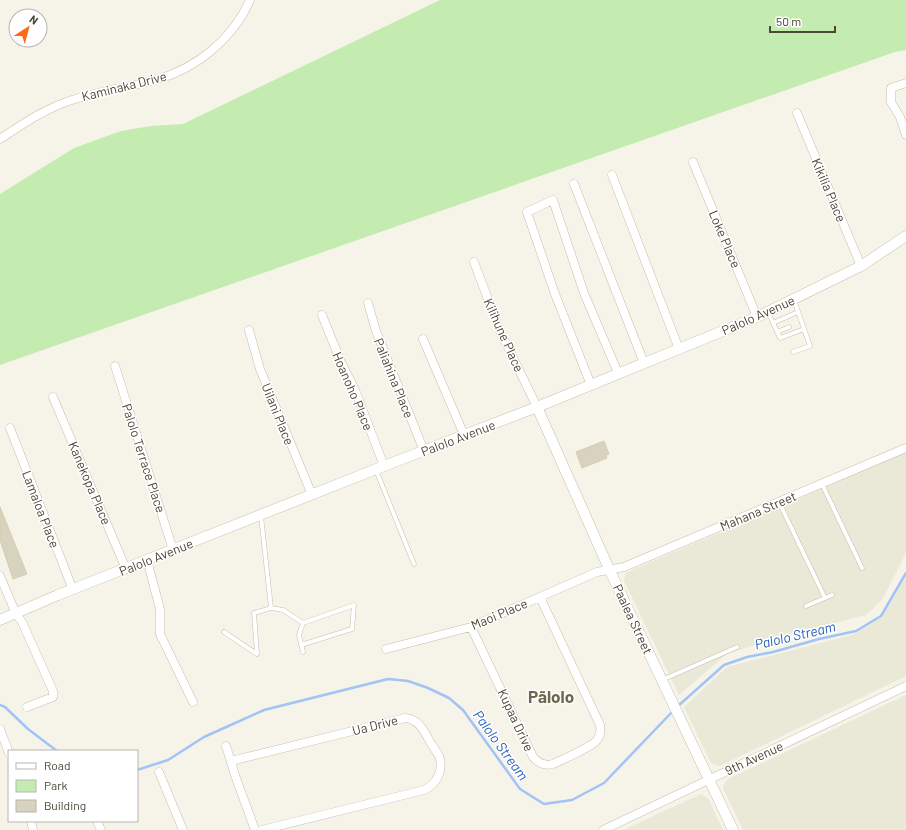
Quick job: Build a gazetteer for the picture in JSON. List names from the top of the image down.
{
  "streets": {
    "street": [
      "Kaminaka Drive",
      "Kikilia Place",
      "Loke Place",
      "Palolo Avenue",
      "Kilihune Place",
      "Paliahina Place",
      "Hoanoho Place",
      "Uilani Place",
      "Palolo Terrace Place",
      "Kanekopa Place",
      "Lamaloa Place",
      "Mahana Street",
      "Maoi Place",
      "Paalea Street",
      "Kupaa Drive",
      "Ua Drive",
      "9th Avenue"
    ]
  },
  "crossings": [
    ["Kikilia Place", "Palolo Avenue"],
    ["Loke Place", "Palolo Avenue"],
    ["Palolo Avenue", "Kilihune Place"],
    ["Palolo Avenue", "Paliahina Place"],
    ["Palolo Avenue", "Hoanoho Place"],
    ["Palolo Avenue", "Uilani Place"],
    ["Palolo Avenue", "Palolo Terrace Place"],
    ["Palolo Avenue", "Kanekopa Place"],
    ["Palolo Avenue", "Lamaloa Place"],
    ["Palolo Avenue", "Paalea Street"],
    ["Kilihune Place", "Paalea Street"],
    ["Mahana Street", "Maoi Place"],
    ["Mahana Street", "Paalea Street"],
    ["Maoi Place", "Paalea Street"],
    ["Maoi Place", "Kupaa Drive"],
    ["Paalea Street", "9th Avenue"]
  ],
  "districts": ["Pālolo"],
  "water": ["Palolo Stream"],
  "legend": ["Road", "Park", "Building"],
  "scale_bar": "50 m",
  "north": "top right"
}
